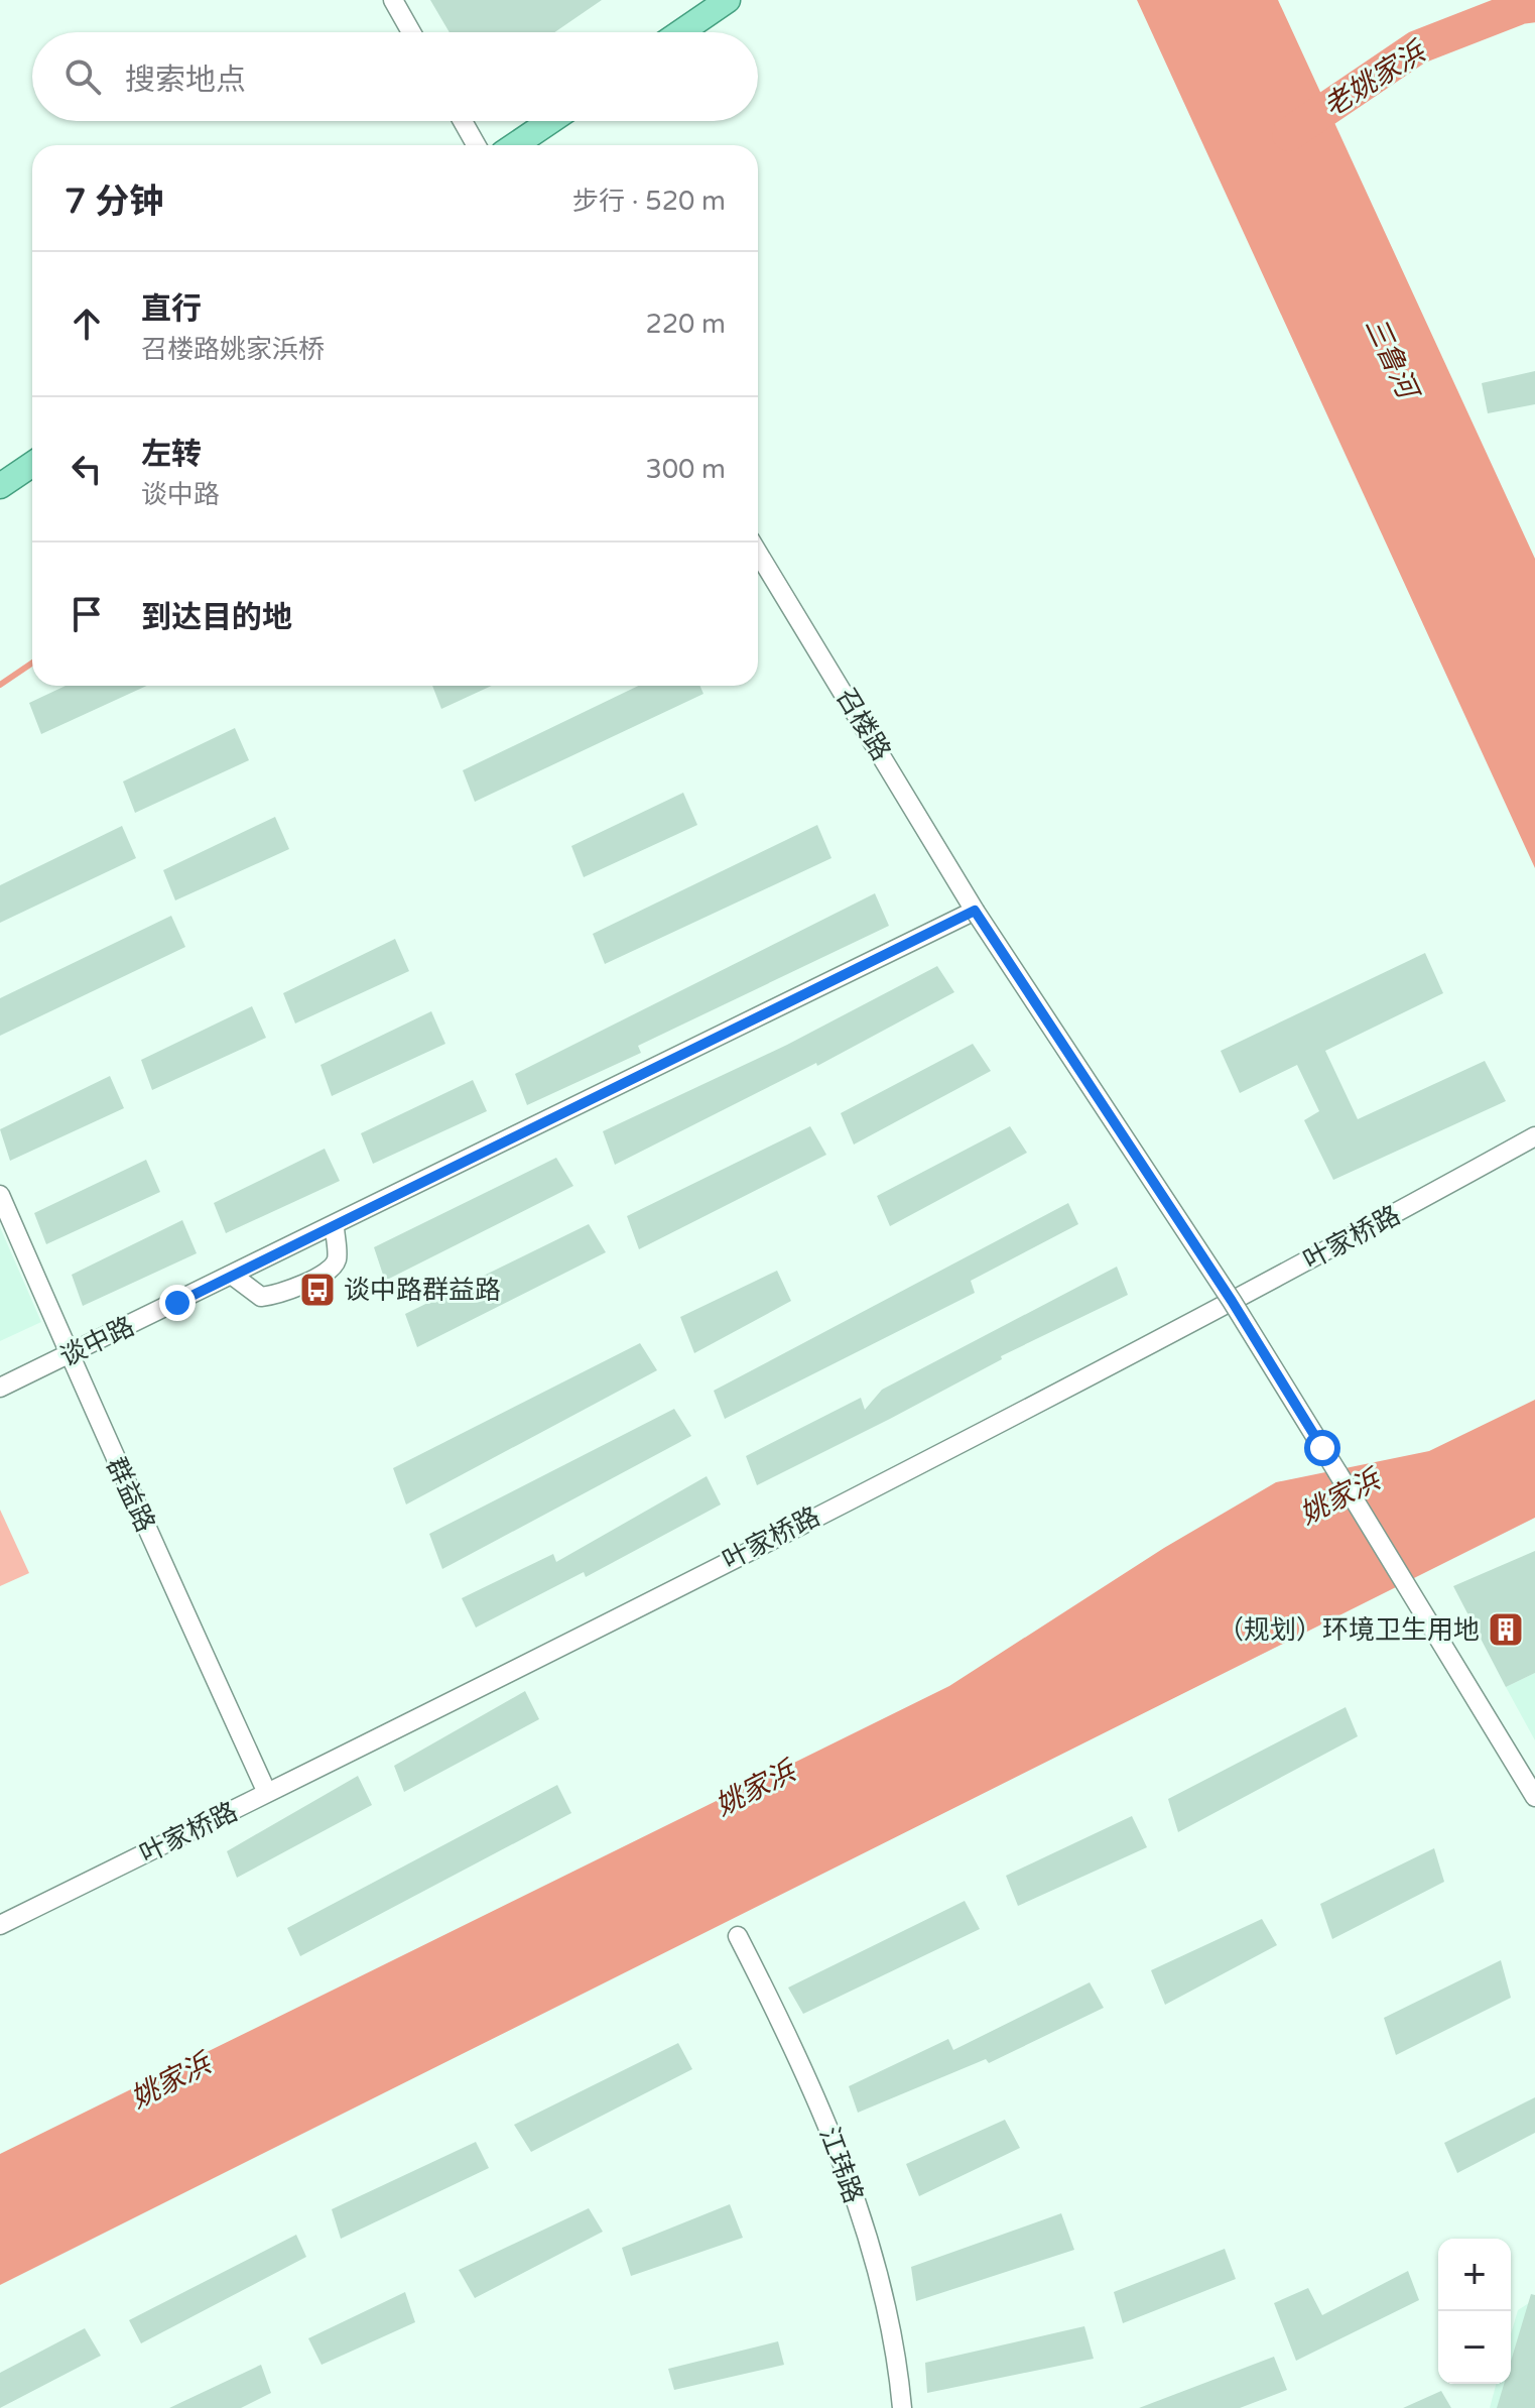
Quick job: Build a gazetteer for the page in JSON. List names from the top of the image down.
{
  "streets": {
    "street": [
      "召楼路",
      "叶家桥路",
      "谈中路",
      "群益路",
      "江玮路"
    ]
  },
  "crossings": [
    ["召楼路", "谈中路"],
    ["叶家桥路", "群益路"],
    ["谈中路", "群益路"]
  ],
  "water": ["老姚家浜", "三鲁河", "姚家浜"],
  "places": {
    "bus stop": ["谈中路群益路"],
    "building": ["（规划）环境卫生用地"]
  },
  "page": {
    "search": "搜索地点",
    "heading": ["7 分钟", "步行 · 520 m"],
    "list": [
      ["直行", "召楼路姚家浜桥", "220 m"],
      ["左转", "谈中路", "300 m"],
      "到达目的地"
    ],
    "map_buttons": ["+", "−"]
  }
}
